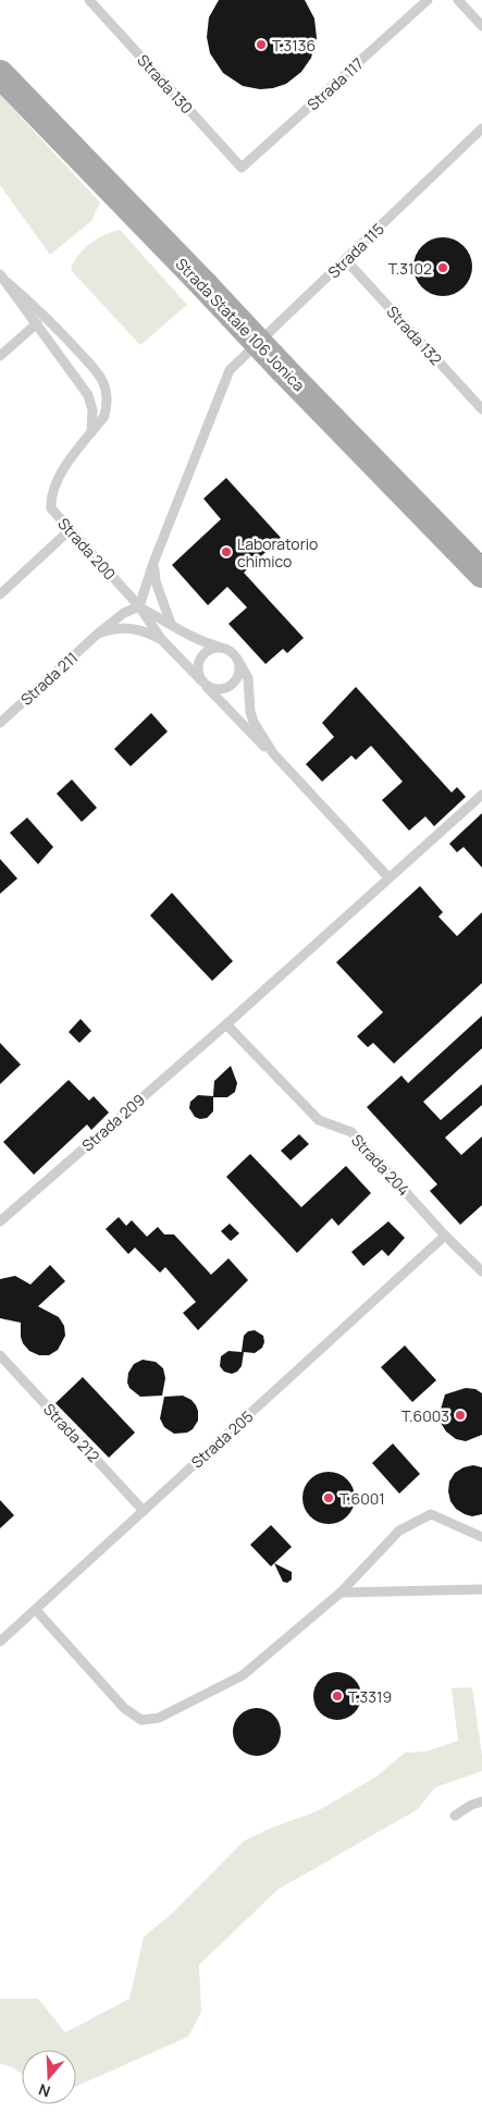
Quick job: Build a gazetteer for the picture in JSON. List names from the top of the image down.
{
  "streets": {
    "main road": ["Strada Statale 106 Jonica"],
    "lane": [
      "Strada 130",
      "Strada 117",
      "Strada 115",
      "Strada 132",
      "Strada 200",
      "Strada 211",
      "Strada 209",
      "Strada 204",
      "Strada 212",
      "Strada 205"
    ]
  },
  "crossings": [
    ["Strada 130", "Strada 117"],
    ["Strada 115", "Strada 132"],
    ["Strada 200", "Strada 211"],
    ["Strada 209", "Strada 204"],
    ["Strada 204", "Strada 205"],
    ["Strada 212", "Strada 205"]
  ],
  "places": [
    "T.3136",
    "T.3102",
    "Laboratorio chimico",
    "T.6003",
    "T.6001",
    "T.3319"
  ],
  "north": "bottom"
}
